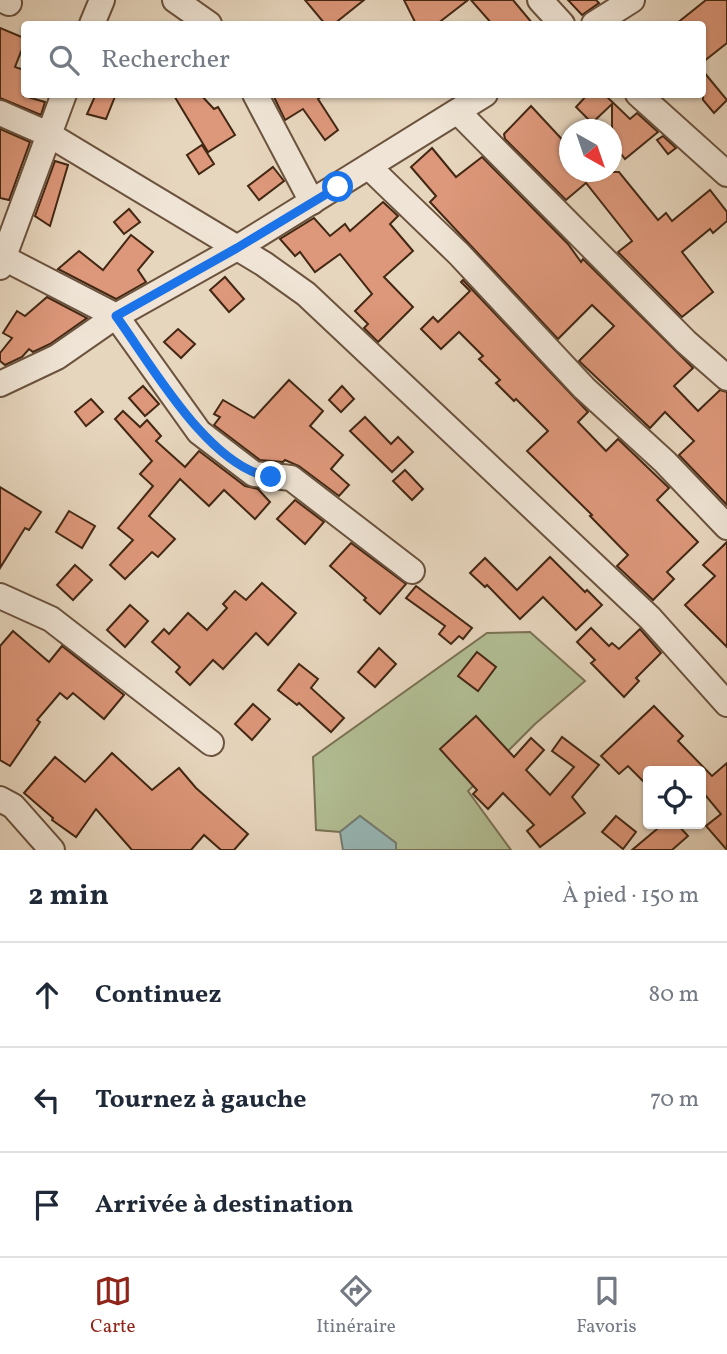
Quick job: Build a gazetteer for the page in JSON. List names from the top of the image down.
{
  "north": "bottom right",
  "page": {
    "search": "Rechercher",
    "heading": ["2 min", "À pied · 150 m"],
    "list": [
      ["Continuez", "80 m"],
      ["Tournez à gauche", "70 m"],
      "Arrivée à destination"
    ],
    "nav": ["Carte", "Itinéraire", "Favoris"]
  }
}
